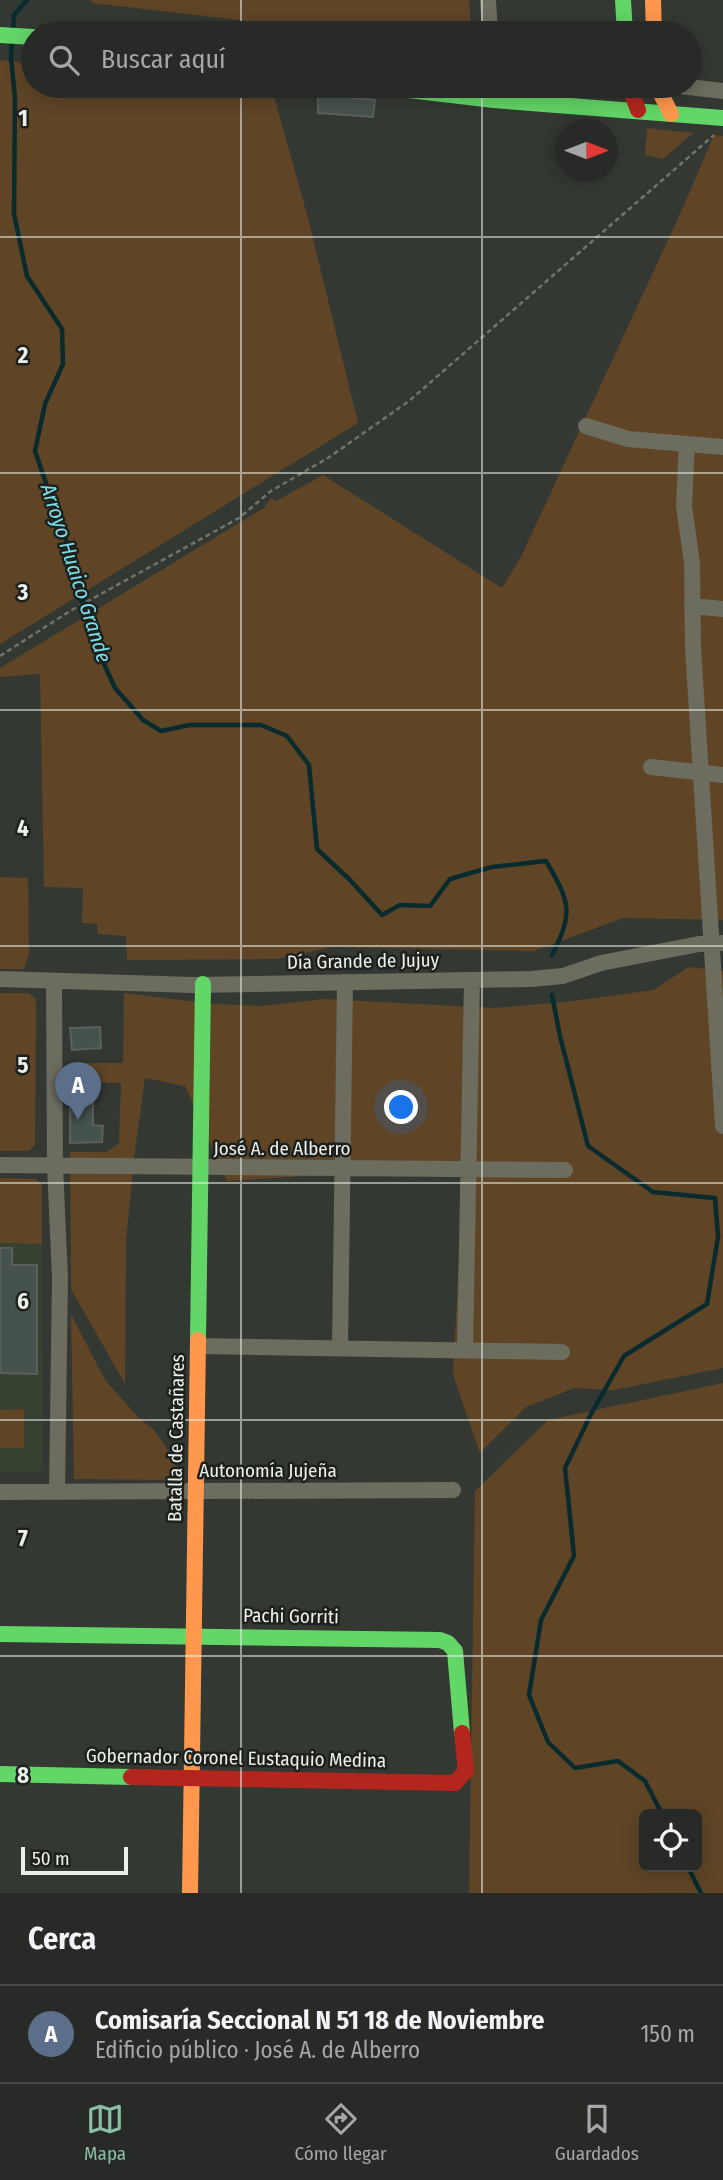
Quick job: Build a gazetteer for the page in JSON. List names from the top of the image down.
{
  "streets": {
    "street": [
      "Día Grande de Jujuy",
      "José A. de Alberro",
      "Batalla de Castañares",
      "Autonomía Jujeña",
      "Pachi Gorriti",
      "Gobernador Coronel Eustaquio Medina"
    ]
  },
  "crossings": [
    ["Día Grande de Jujuy", "Batalla de Castañares"],
    ["José A. de Alberro", "Batalla de Castañares"],
    ["Batalla de Castañares", "Autonomía Jujeña"],
    ["Batalla de Castañares", "Pachi Gorriti"],
    ["Batalla de Castañares", "Gobernador Coronel Eustaquio Medina"],
    ["Pachi Gorriti", "Gobernador Coronel Eustaquio Medina"]
  ],
  "water": ["Arroyo Huaico Grande"],
  "scale_bar": "50 m",
  "north": "right",
  "page": {
    "search": "Buscar aquí",
    "pins": "A",
    "scale": "50 m",
    "heading": "Cerca",
    "list": [
      {
        "mark": "A",
        "name": "Comisaría Seccional N 51 18 de Noviembre",
        "note": "Edificio público · José A. de Alberro",
        "value": "150 m"
      }
    ],
    "nav": ["Mapa", "Cómo llegar", "Guardados"]
  },
  "grid": {
    "rows": [
      "1",
      "2",
      "3",
      "4",
      "5",
      "6",
      "7",
      "8"
    ]
  }
}
